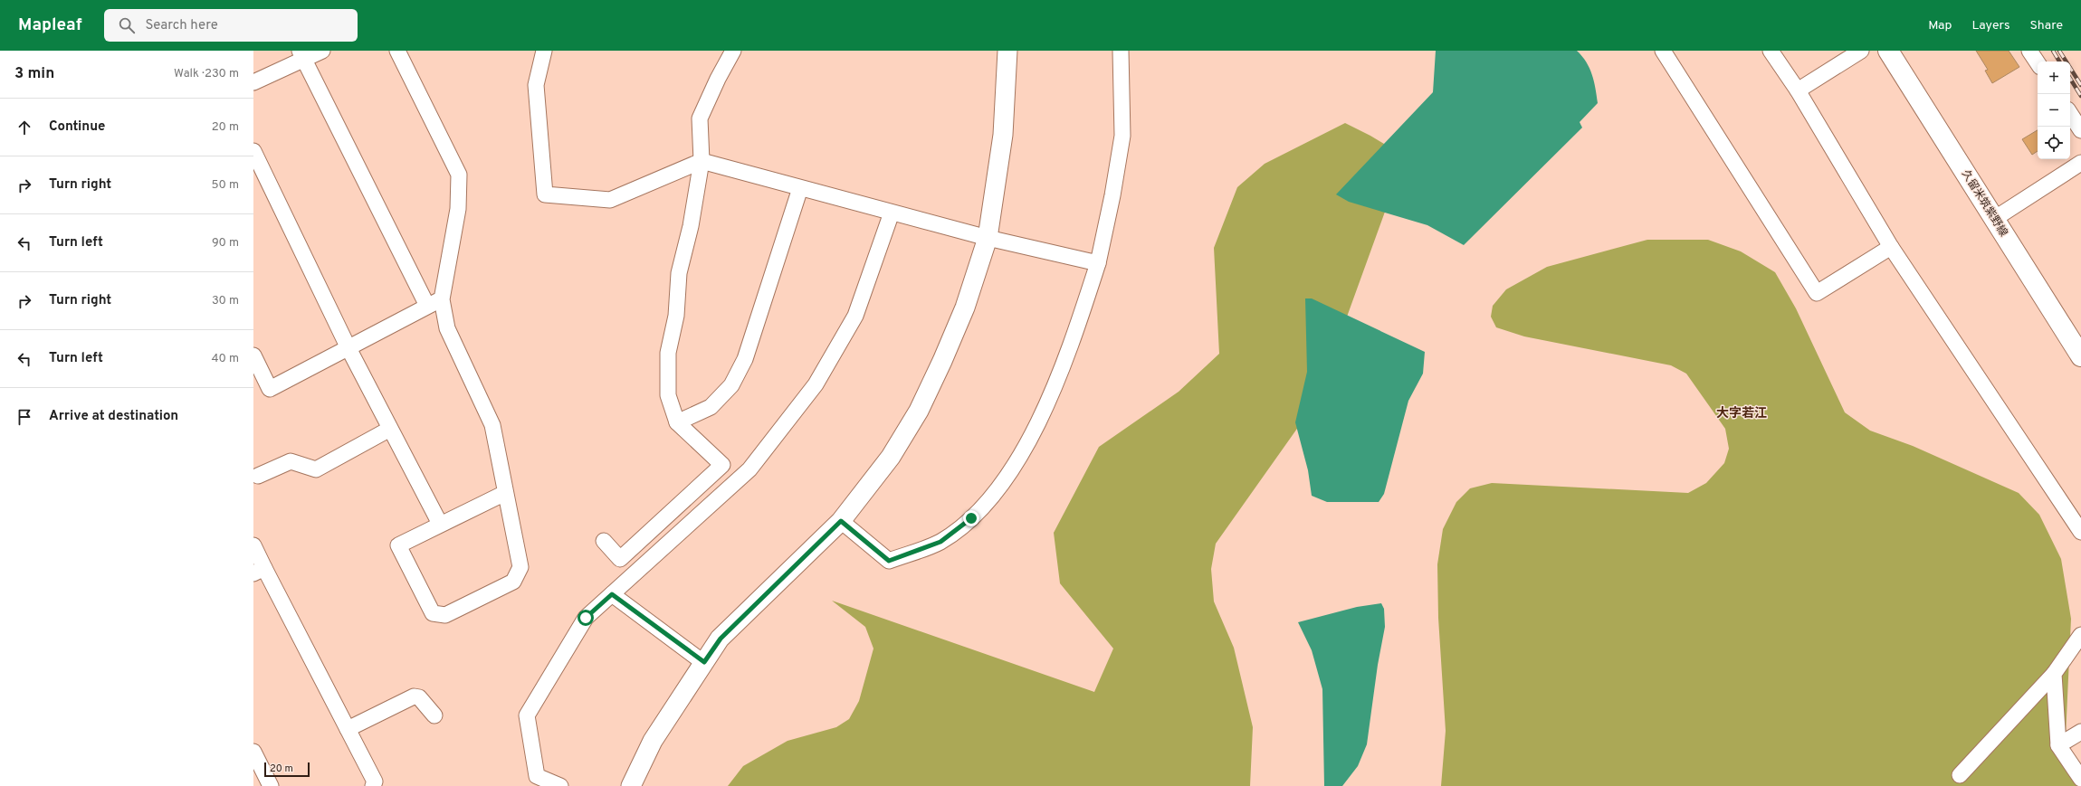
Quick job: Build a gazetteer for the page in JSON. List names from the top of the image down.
{
  "streets": {
    "main road": ["久留米筑紫野線"]
  },
  "districts": ["大字若江"],
  "scale_bar": "20 m",
  "page": {
    "header": "Mapleaf",
    "search": "Search here",
    "nav": ["Map", "Layers", "Share"],
    "heading": ["3 min", "Walk · 230 m"],
    "map_buttons": ["+", "−"],
    "list": [
      ["Continue", "20 m"],
      ["Turn right", "50 m"],
      ["Turn left", "90 m"],
      ["Turn right", "30 m"],
      ["Turn left", "40 m"],
      "Arrive at destination"
    ],
    "scale": "20 m"
  }
}
